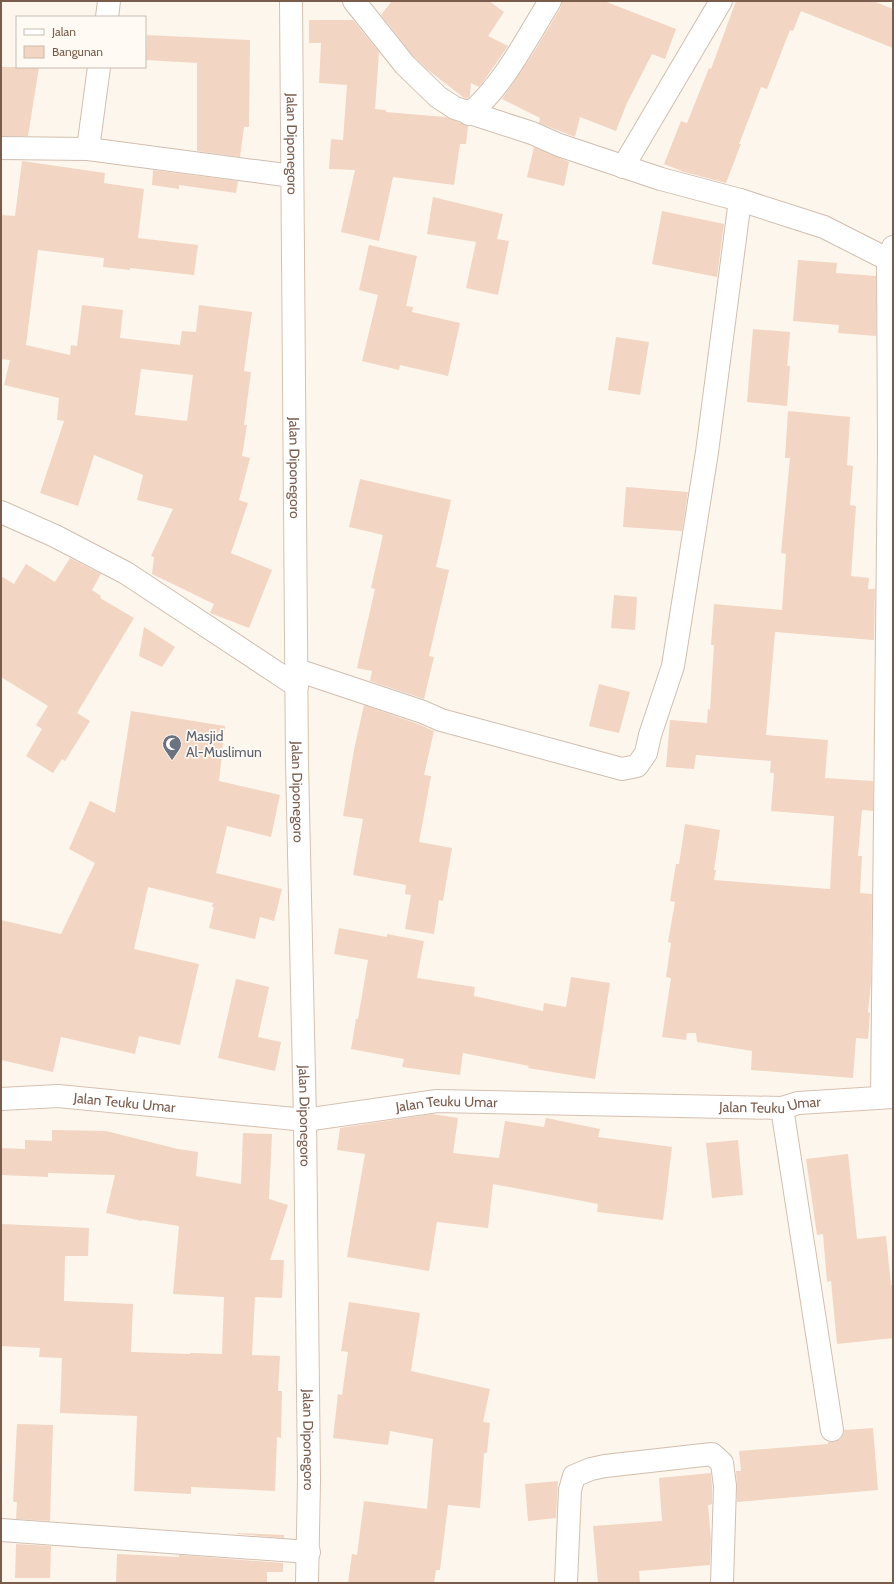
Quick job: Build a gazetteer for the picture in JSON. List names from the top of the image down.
{
  "streets": {
    "street": ["Jalan Diponegoro", "Jalan Teuku Umar"]
  },
  "crossings": [
    ["Jalan Diponegoro", "Jalan Teuku Umar"]
  ],
  "places": {
    "mosque": ["Masjid Al-Muslimun"]
  },
  "legend": ["Jalan", "Bangunan"]
}
